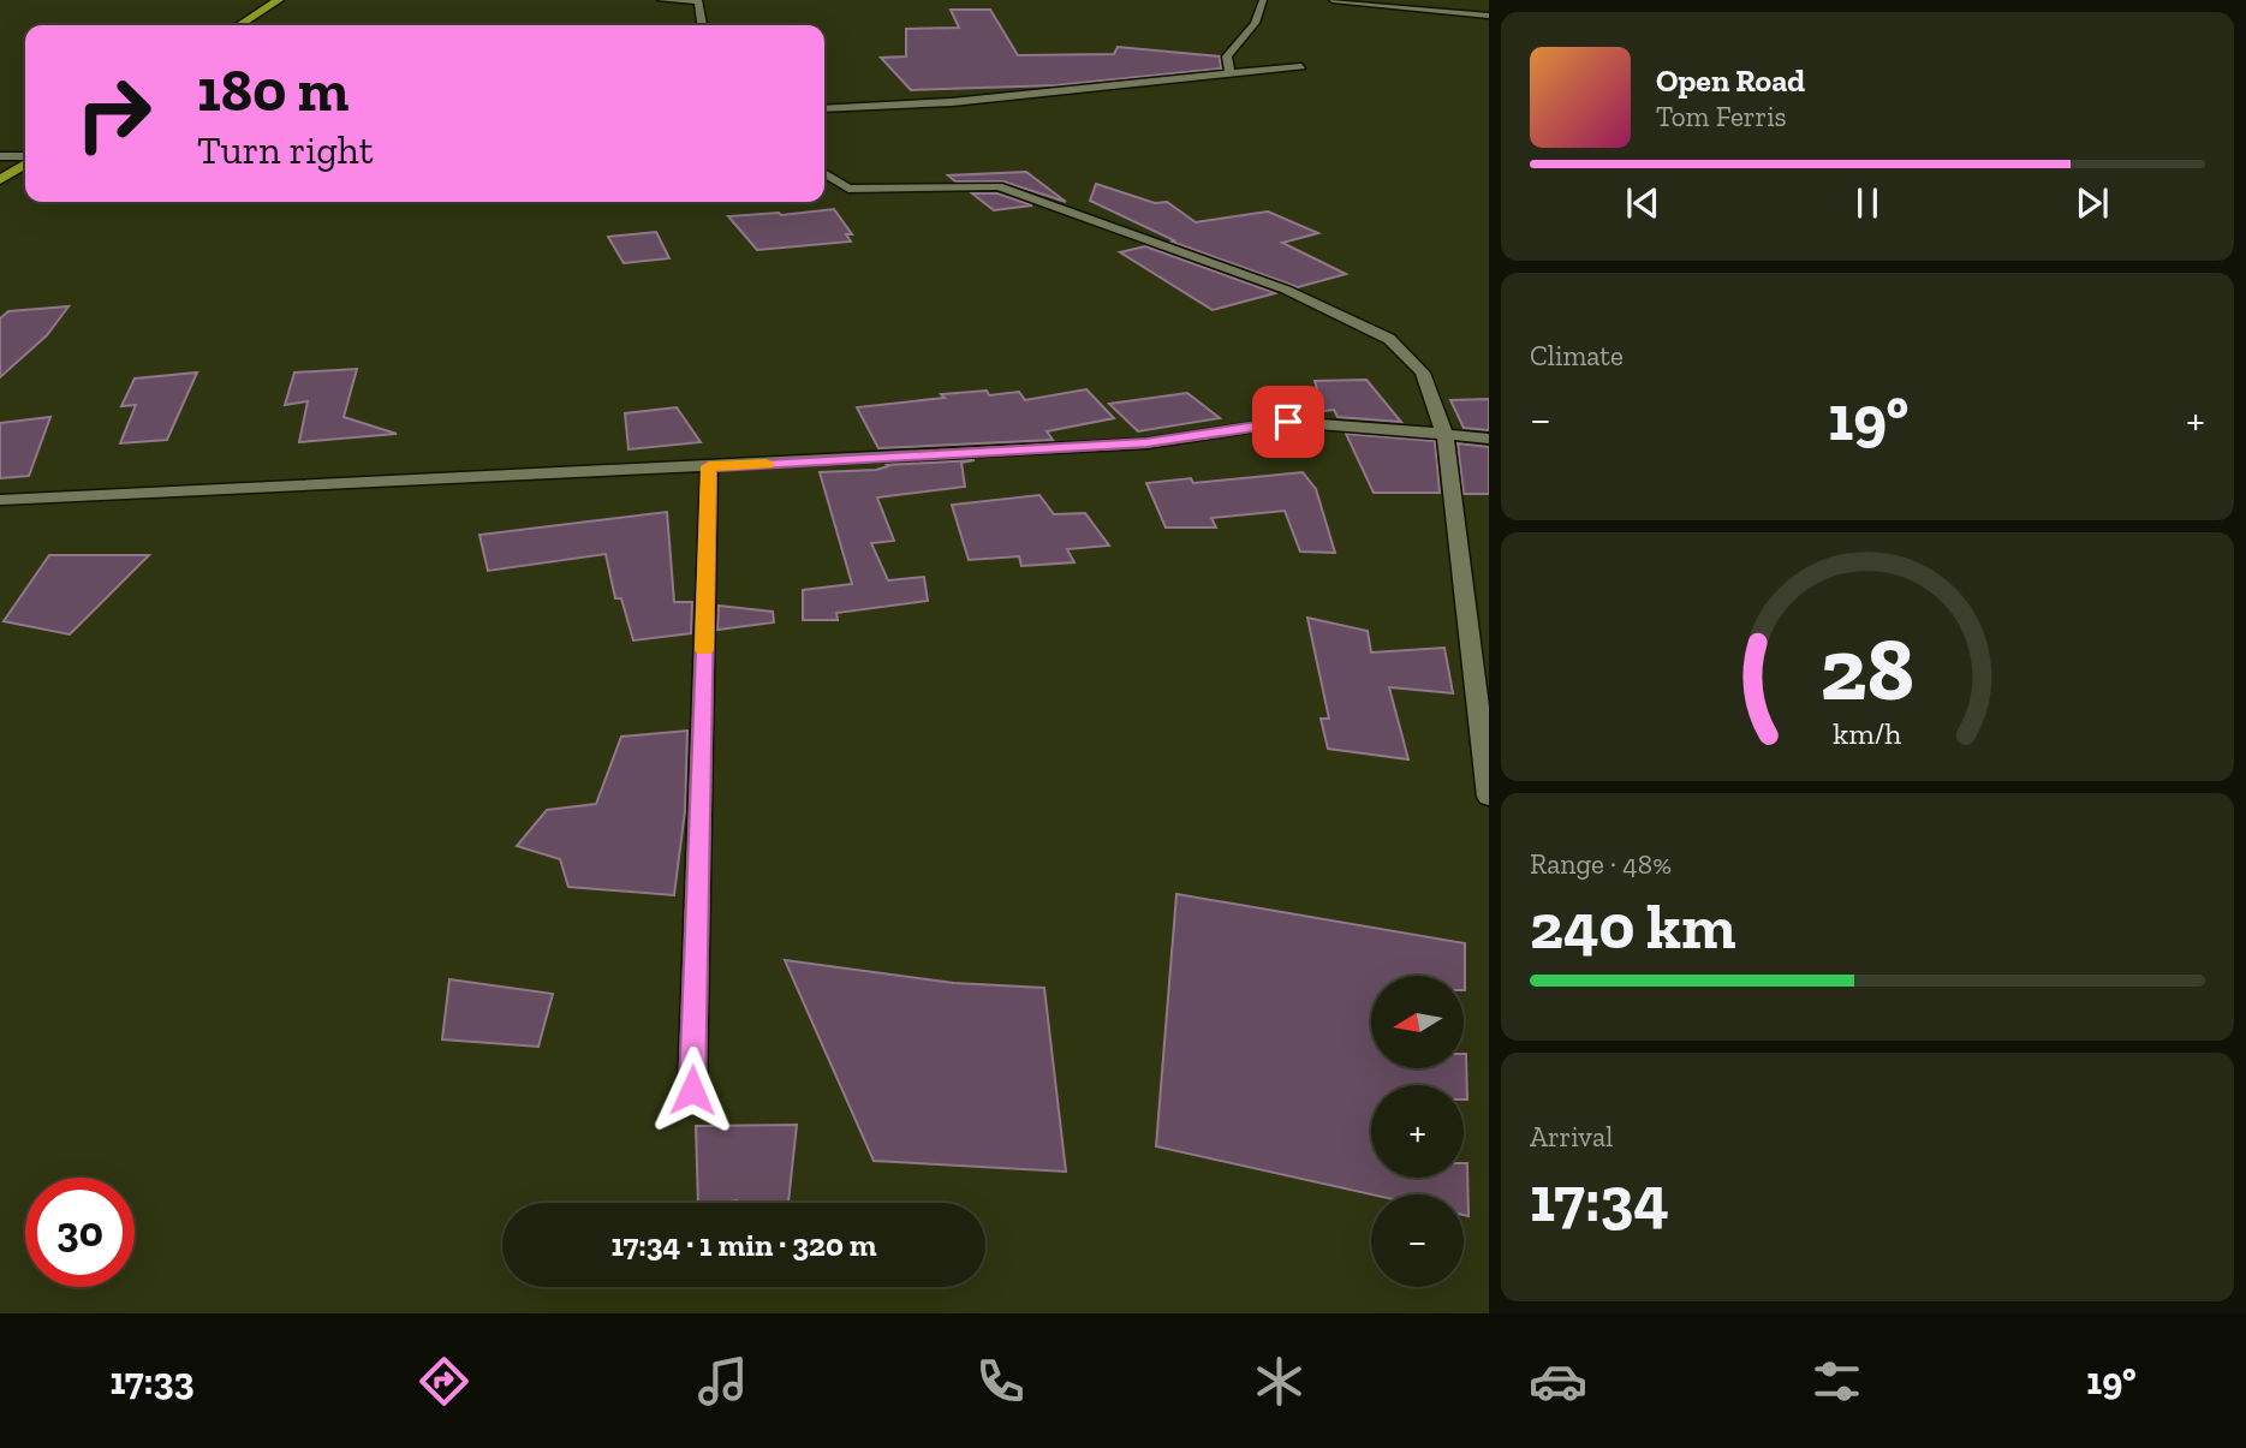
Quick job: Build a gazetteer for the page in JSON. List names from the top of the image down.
{
  "north": "left",
  "page": {
    "turn": ["180 m", "Turn right"],
    "song": ["Open Road", "Tom Ferris"],
    "tile": [
      "Climate",
      ["Range · 48%", "240 km"],
      ["Arrival", "17:34"]
    ],
    "heat": ["−", "19°", "+"],
    "map_buttons": ["+", "−"],
    "limit": "30",
    "trip": "17:34 · 1 min · 320 m",
    "tabs": ["17:33", "19°"],
    "gauge": ["28", "km/h"]
  }
}
